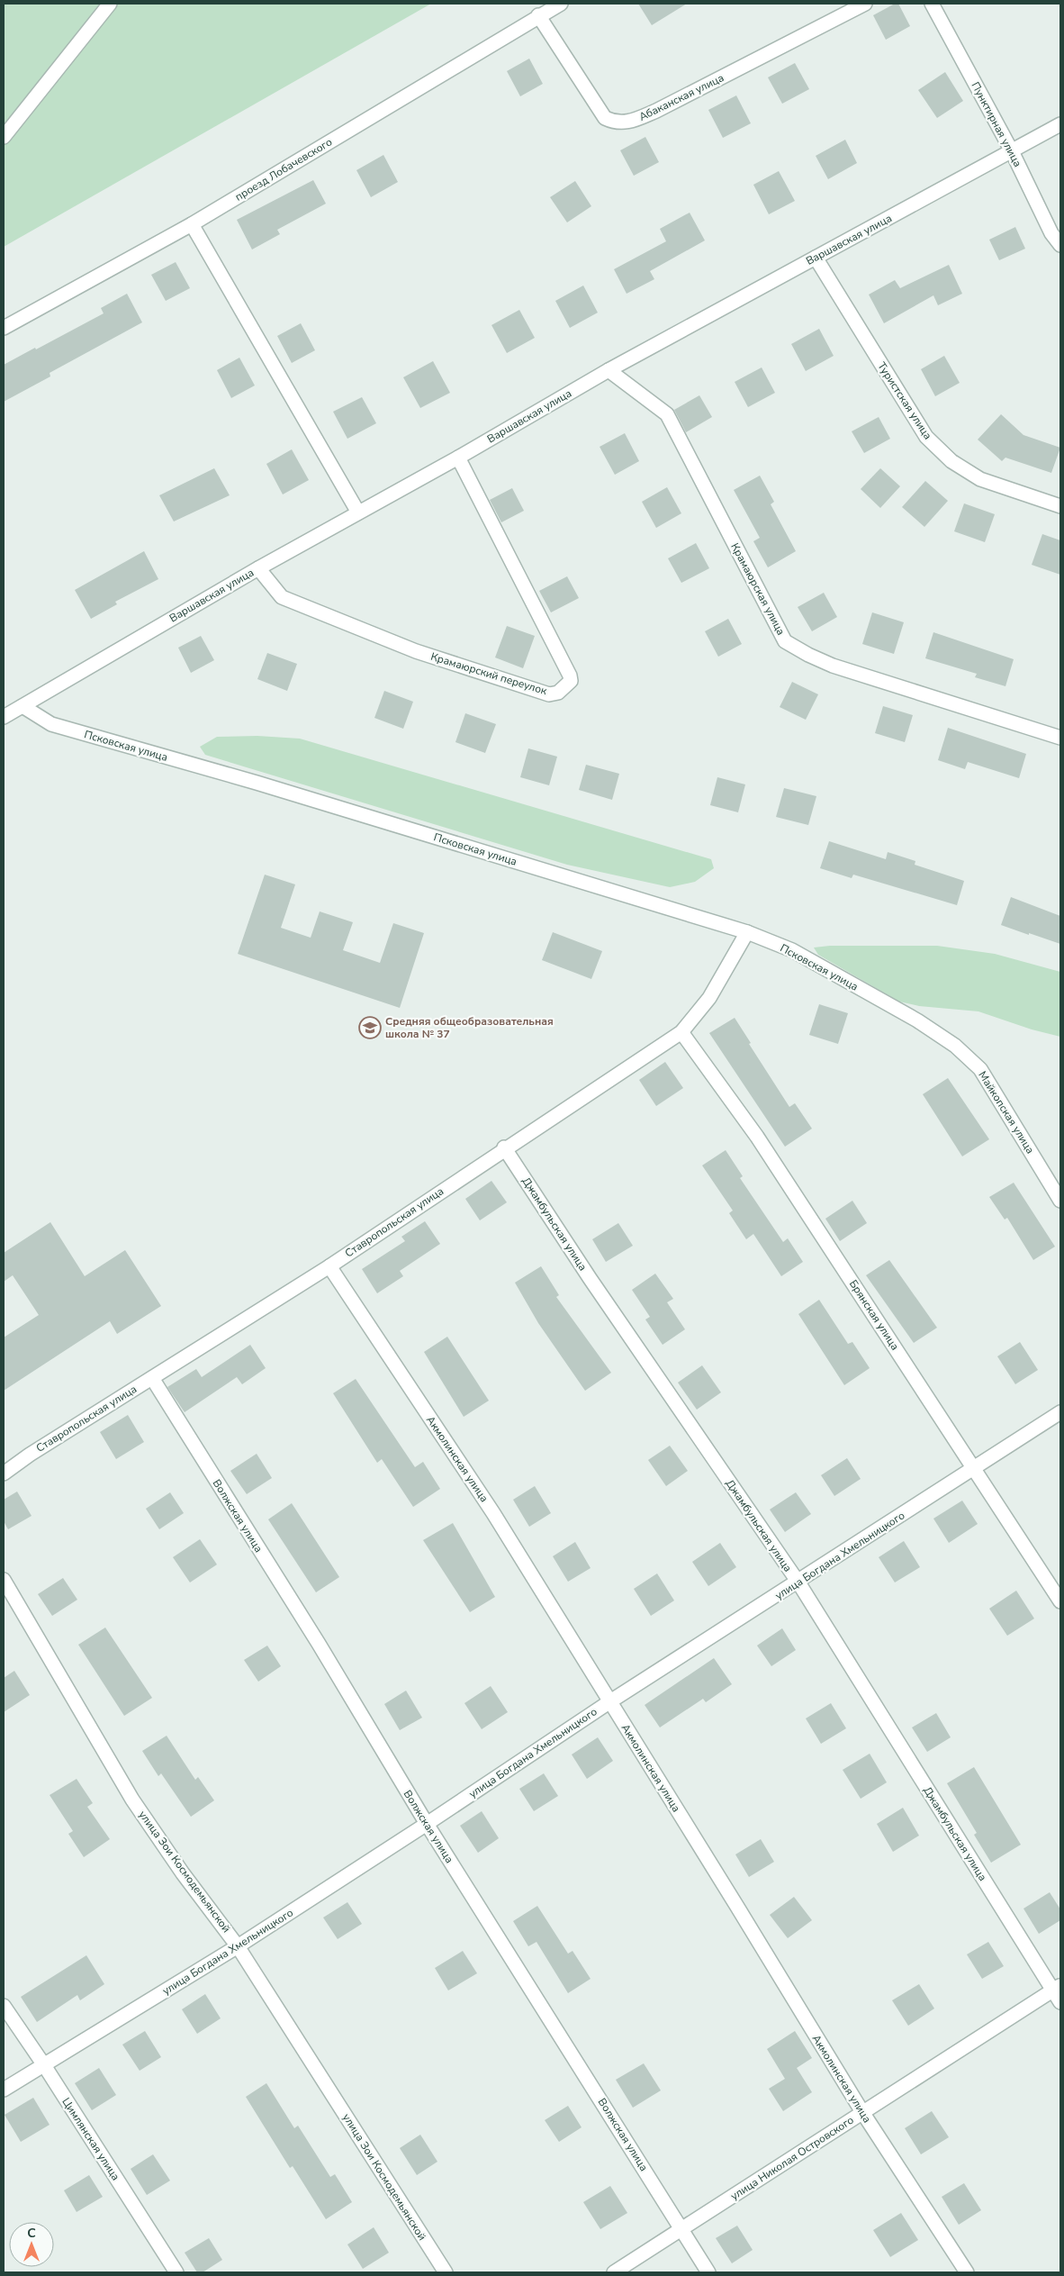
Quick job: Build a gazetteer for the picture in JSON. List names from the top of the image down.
{
  "streets": {
    "street": [
      "Абаканская улица",
      "Пунктирная улица",
      "проезд Лобачевского",
      "Варшавская улица",
      "Туристская улица",
      "Крамаюрская улица",
      "Крамаюрский переулок",
      "Псковская улица",
      "Майкопская улица",
      "Ставропольская улица",
      "Джамбульская улица",
      "Брянская улица",
      "Акмолинская улица",
      "Волжская улица",
      "улица Богдана Хмельницкого",
      "улица Зои Космодемьянской",
      "Цимлянская улица",
      "улица Николая Островского"
    ]
  },
  "crossings": [
    ["Абаканская улица", "проезд Лобачевского"],
    ["Пунктирная улица", "Варшавская улица"],
    ["Варшавская улица", "Туристская улица"],
    ["Варшавская улица", "Крамаюрская улица"],
    ["Варшавская улица", "Крамаюрский переулок"],
    ["Варшавская улица", "Псковская улица"],
    ["Псковская улица", "Майкопская улица"],
    ["Псковская улица", "Ставропольская улица"],
    ["Ставропольская улица", "Джамбульская улица"],
    ["Ставропольская улица", "Брянская улица"],
    ["Ставропольская улица", "Акмолинская улица"],
    ["Ставропольская улица", "Волжская улица"],
    ["Джамбульская улица", "улица Богдана Хмельницкого"],
    ["Джамбульская улица", "улица Николая Островского"],
    ["Брянская улица", "улица Богдана Хмельницкого"],
    ["Акмолинская улица", "улица Богдана Хмельницкого"],
    ["Акмолинская улица", "улица Николая Островского"],
    ["Волжская улица", "улица Богдана Хмельницкого"],
    ["Волжская улица", "улица Николая Островского"],
    ["улица Богдана Хмельницкого", "улица Зои Космодемьянской"],
    ["улица Богдана Хмельницкого", "Цимлянская улица"]
  ],
  "places": {
    "school or university": ["Средняя общеобразовательная школа № 37"]
  },
  "north": "top"
}
